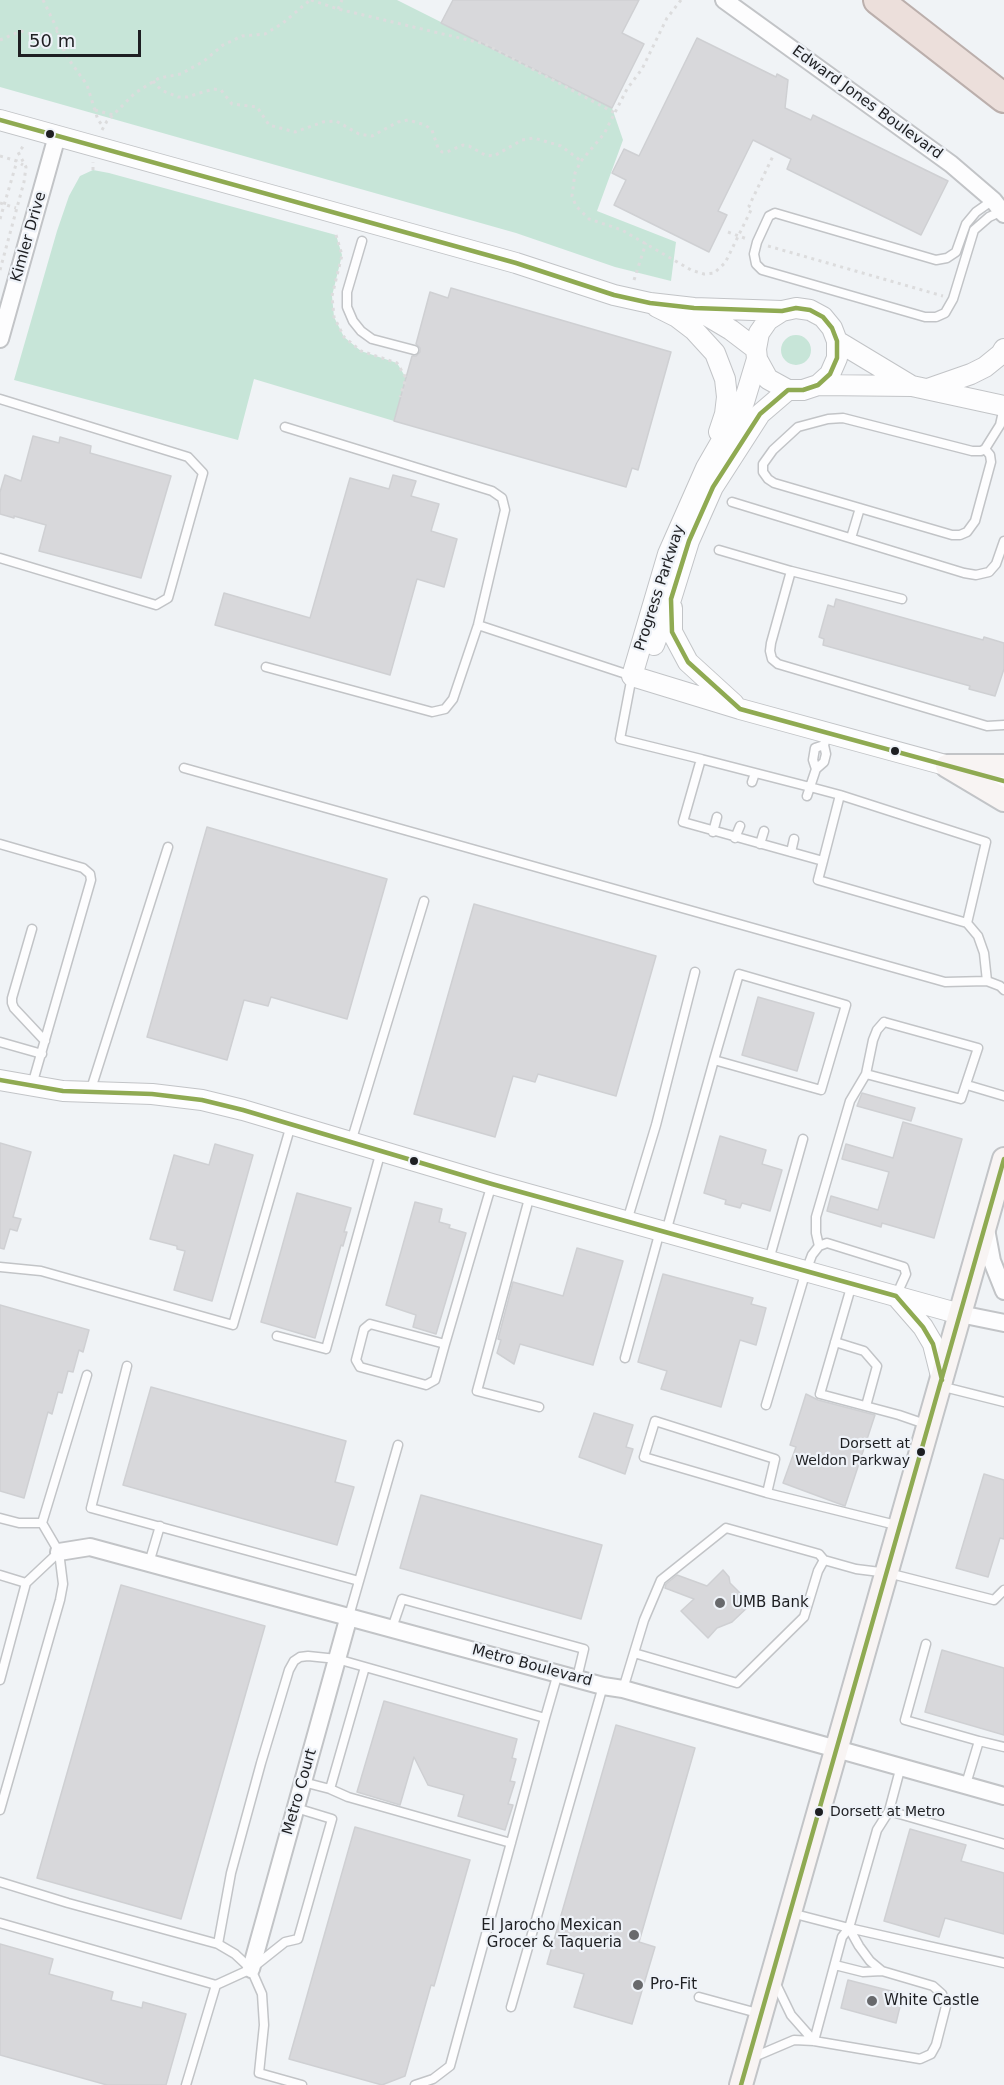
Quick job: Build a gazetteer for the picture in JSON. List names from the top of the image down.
{
  "streets": {
    "street": [
      "Edward Jones Boulevard",
      "Kimler Drive",
      "Progress Parkway",
      "Metro Boulevard",
      "Metro Court"
    ]
  },
  "crossings": [
    ["Metro Boulevard", "Metro Court"]
  ],
  "places": [
    "Dorsett at Weldon Parkway",
    "UMB Bank",
    "Dorsett at Metro",
    "El Jarocho Mexican Grocer & Taqueria",
    "Pro-Fit",
    "White Castle"
  ],
  "scale_bar": "50 m"
}
